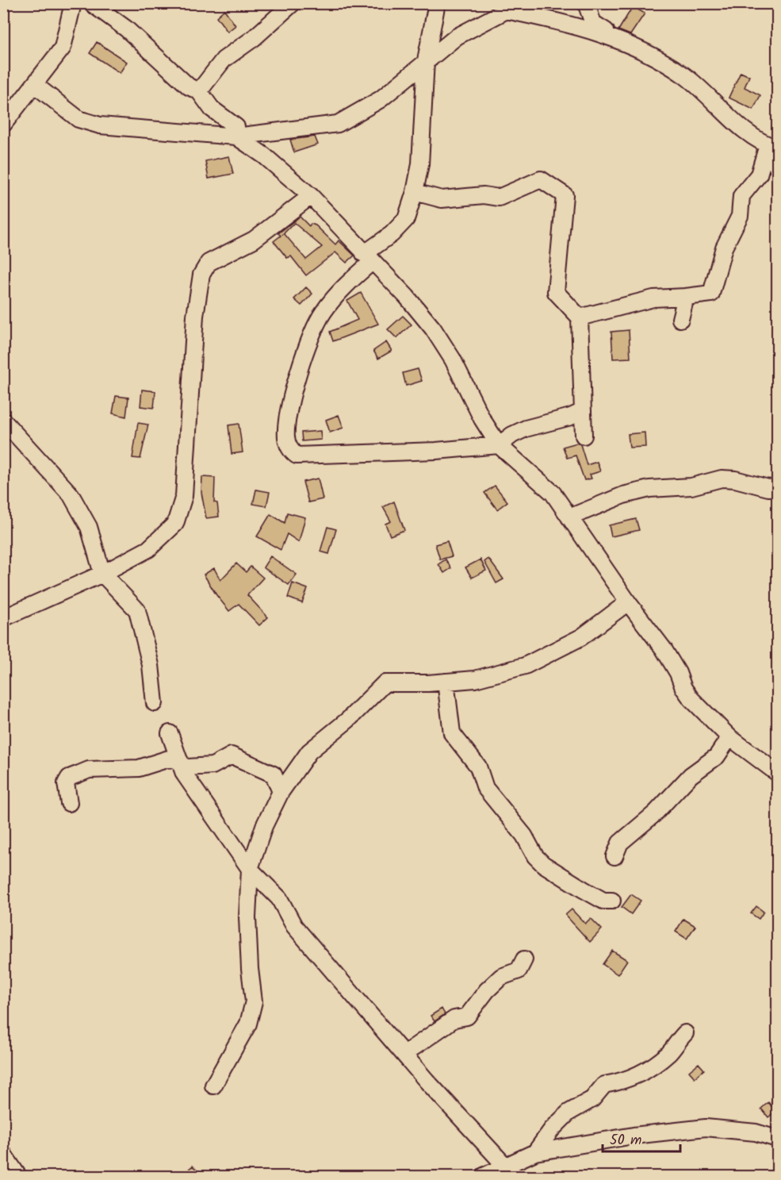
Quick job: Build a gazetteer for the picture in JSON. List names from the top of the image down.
{
  "scale_bar": "50 m"
}
